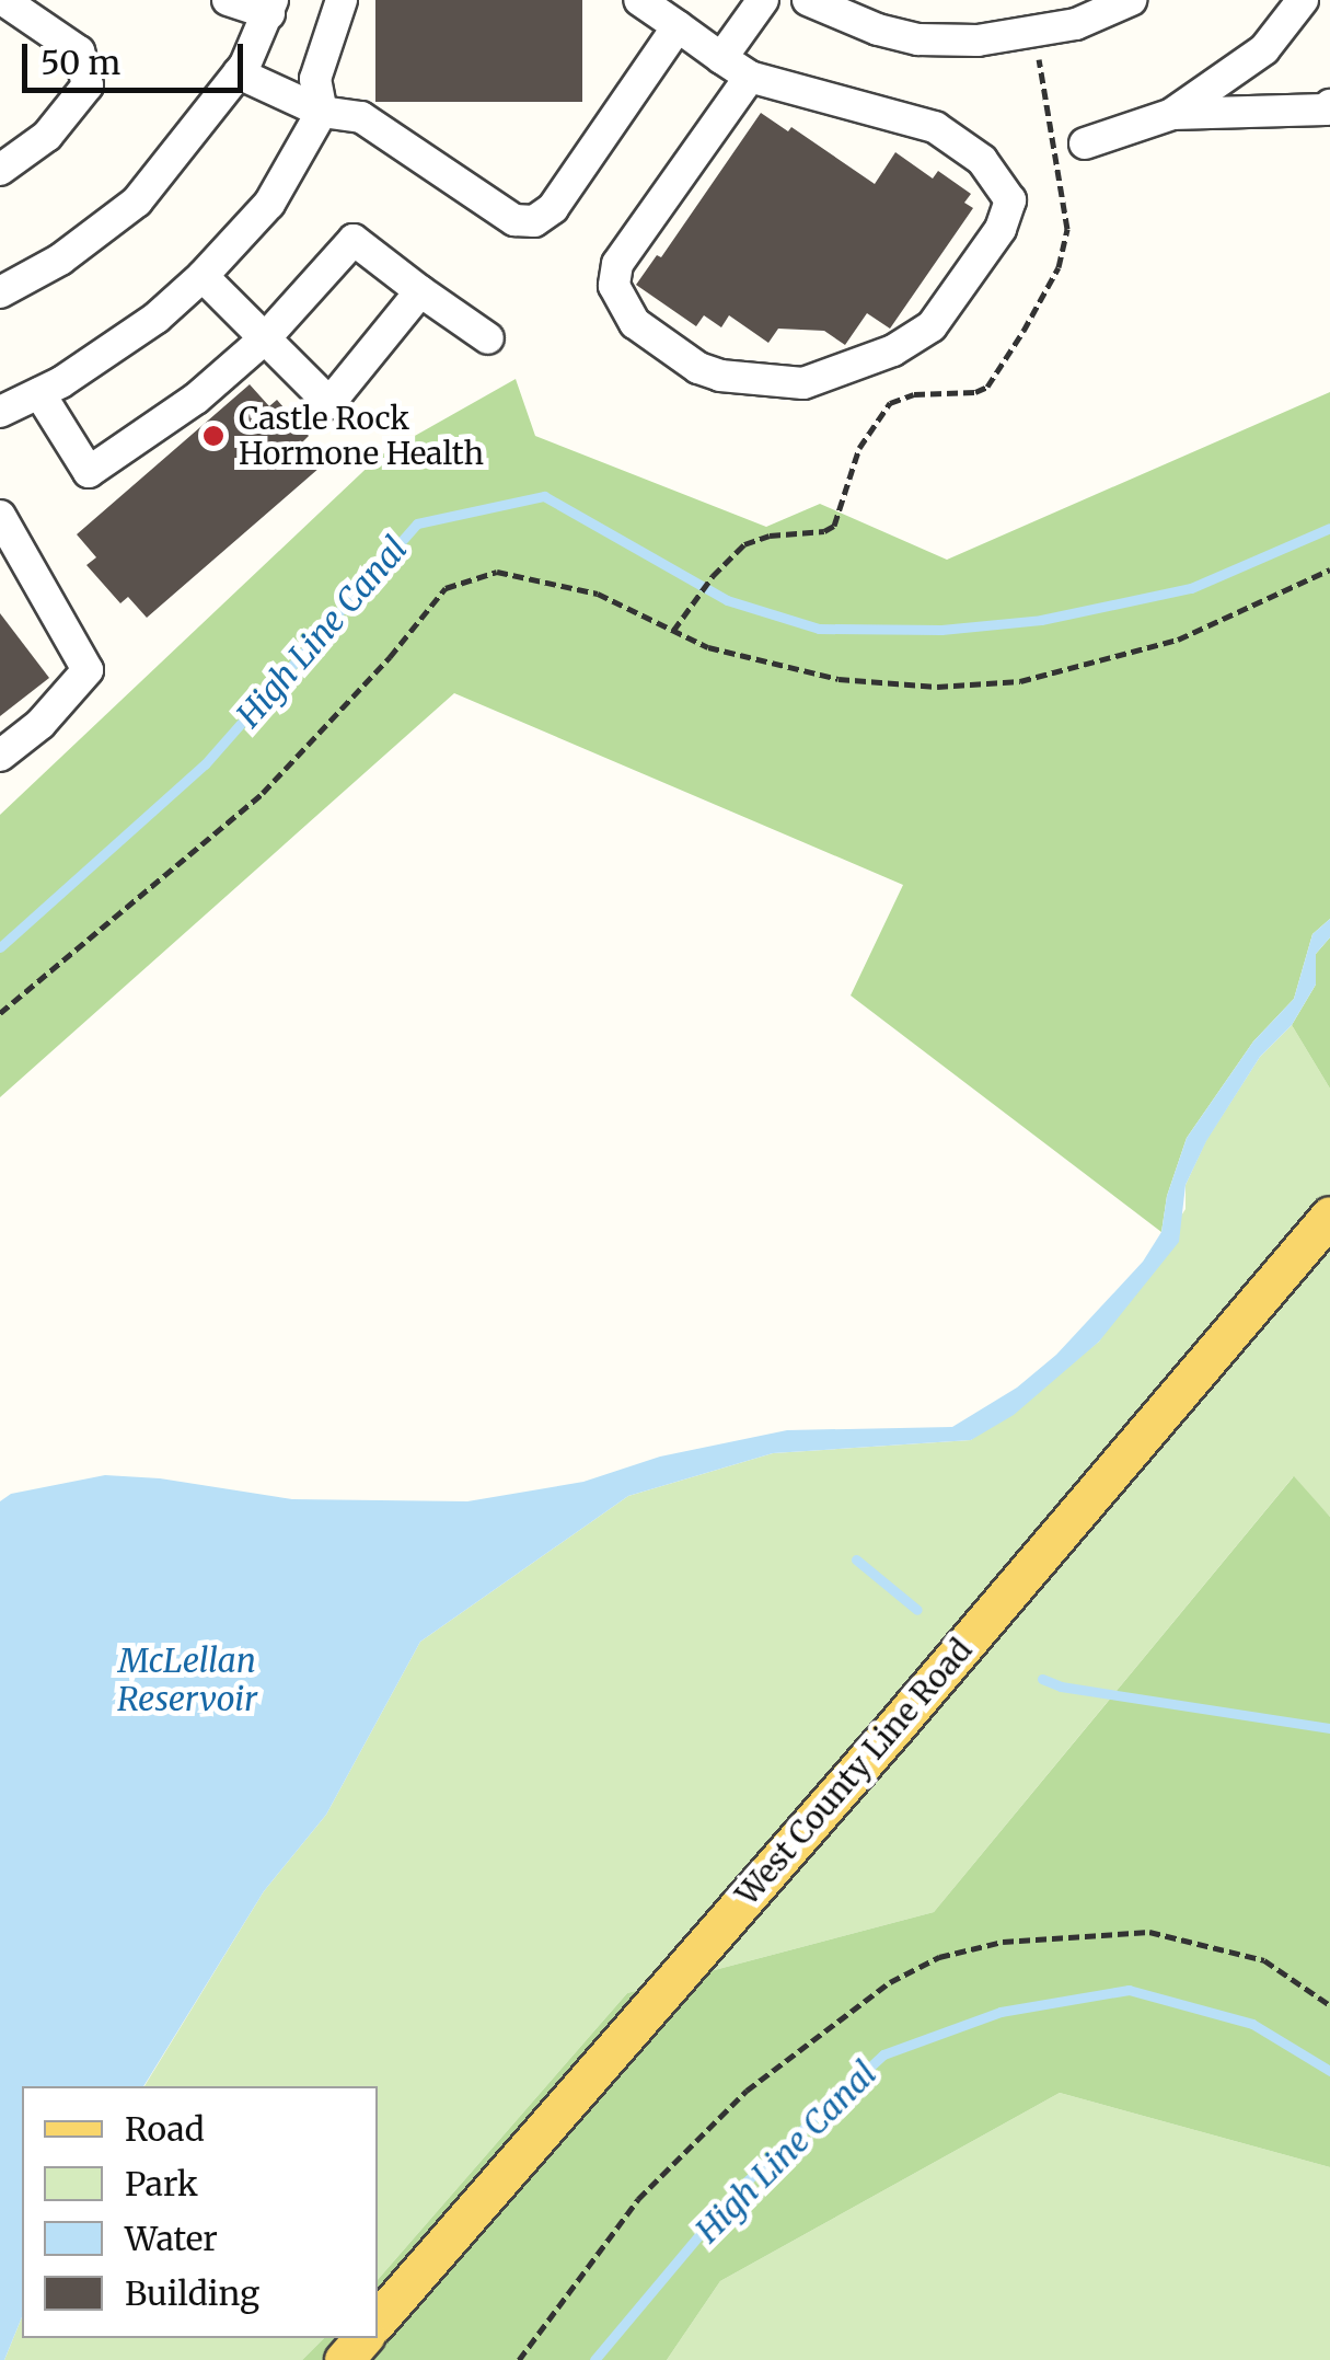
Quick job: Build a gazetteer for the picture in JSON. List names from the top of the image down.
{
  "streets": {
    "main road": ["West County Line Road"]
  },
  "water": ["High Line Canal", "McLellan Reservoir"],
  "places": ["Castle Rock Hormone Health"],
  "legend": [
    "Road",
    "Park",
    "Water",
    "Building"
  ],
  "scale_bar": "50 m"
}
